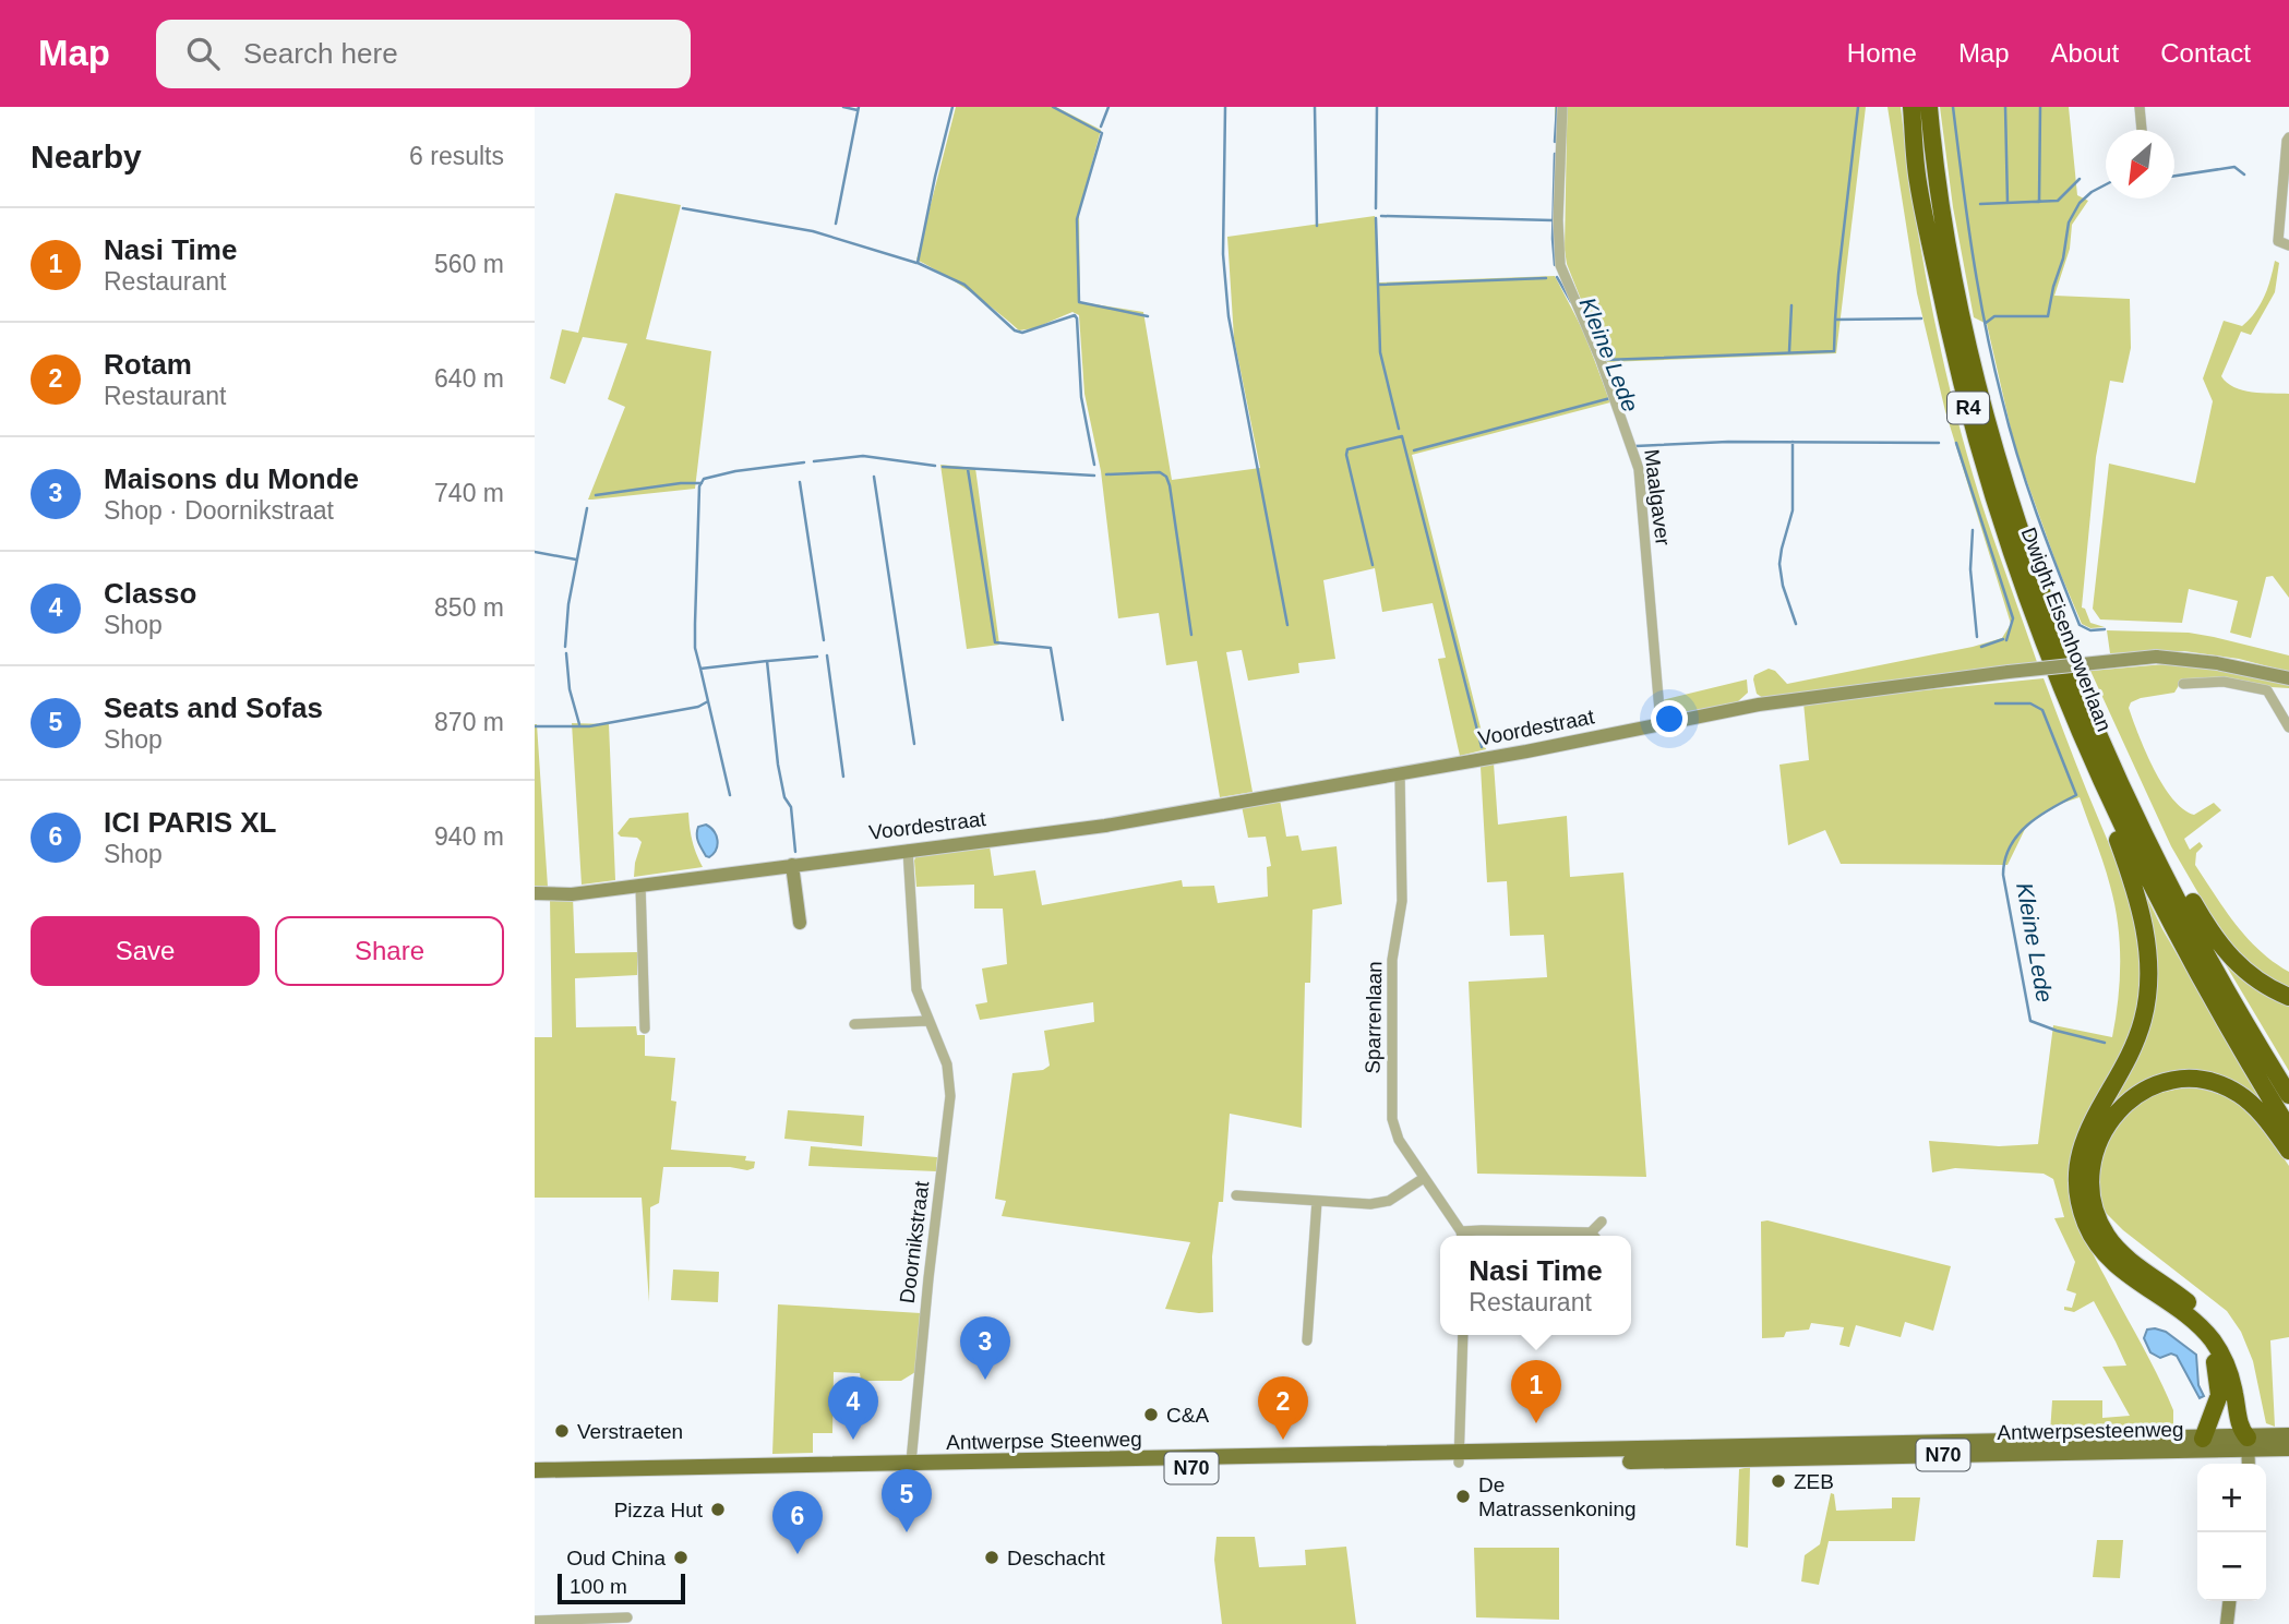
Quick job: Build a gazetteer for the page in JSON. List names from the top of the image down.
{
  "streets": {
    "highway": ["R4", "Dwight Eisenhowerlaan"],
    "main road": ["Antwerpsesteenweg", "Antwerpse Steenweg", "N70"],
    "street": [
      "Maalgaver",
      "Voordestraat",
      "Sparrenlaan",
      "Doornikstraat"
    ]
  },
  "crossings": [
    ["Maalgaver", "Voordestraat"],
    ["Voordestraat", "Sparrenlaan"],
    ["Voordestraat", "Doornikstraat"],
    ["Doornikstraat", "Antwerpse Steenweg"],
    ["Antwerpsesteenweg", "Antwerpse Steenweg"]
  ],
  "water": ["Kleine Lede"],
  "places": [
    "C&A",
    "Verstraeten",
    "ZEB",
    "De Matrassenkoning",
    "Pizza Hut",
    "Oud China",
    "Deschacht"
  ],
  "scale_bar": "100 m",
  "north": "bottom left",
  "page": {
    "header": "Map",
    "search": "Search here",
    "nav": [
      "Home",
      "Map",
      "About",
      "Contact"
    ],
    "heading": ["Nearby", "6 results"],
    "list": [
      {
        "mark": "1",
        "name": "Nasi Time",
        "note": "Restaurant",
        "value": "560 m"
      },
      {
        "mark": "2",
        "name": "Rotam",
        "note": "Restaurant",
        "value": "640 m"
      },
      {
        "mark": "3",
        "name": "Maisons du Monde",
        "note": "Shop · Doornikstraat",
        "value": "740 m"
      },
      {
        "mark": "4",
        "name": "Classo",
        "note": "Shop",
        "value": "850 m"
      },
      {
        "mark": "5",
        "name": "Seats and Sofas",
        "note": "Shop",
        "value": "870 m"
      },
      {
        "mark": "6",
        "name": "ICI PARIS XL",
        "note": "Shop",
        "value": "940 m"
      }
    ],
    "buttons": ["Save", "Share"],
    "popup": ["Nasi Time", "Restaurant"],
    "pins": [
      "3",
      "1",
      "2",
      "4",
      "5",
      "6"
    ],
    "map_buttons": ["+", "−"],
    "scale": "100 m"
  }
}
